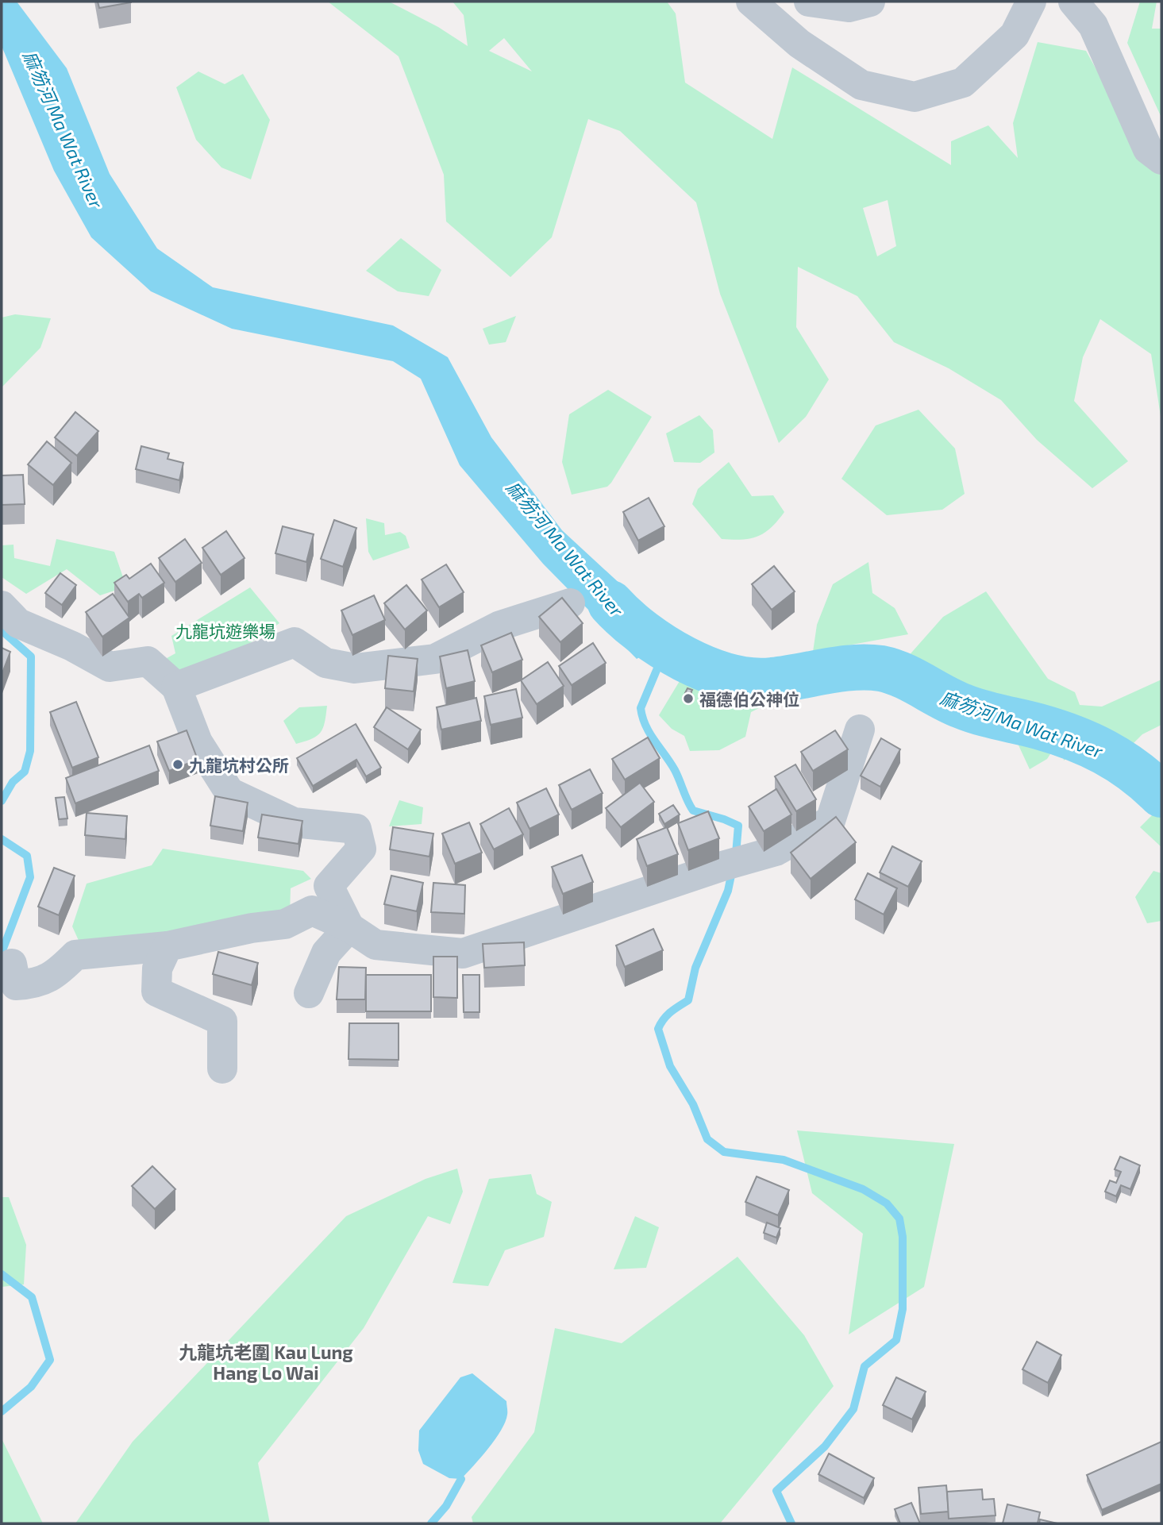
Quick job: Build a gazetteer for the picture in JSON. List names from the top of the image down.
{
  "districts": ["九龍坑老圍 Kau Lung Hang Lo Wai"],
  "water": ["麻笏河 Ma Wat River"],
  "parks": ["九龍坑遊樂場"],
  "places": ["福德伯公神位", "九龍坑村公所"]
}
